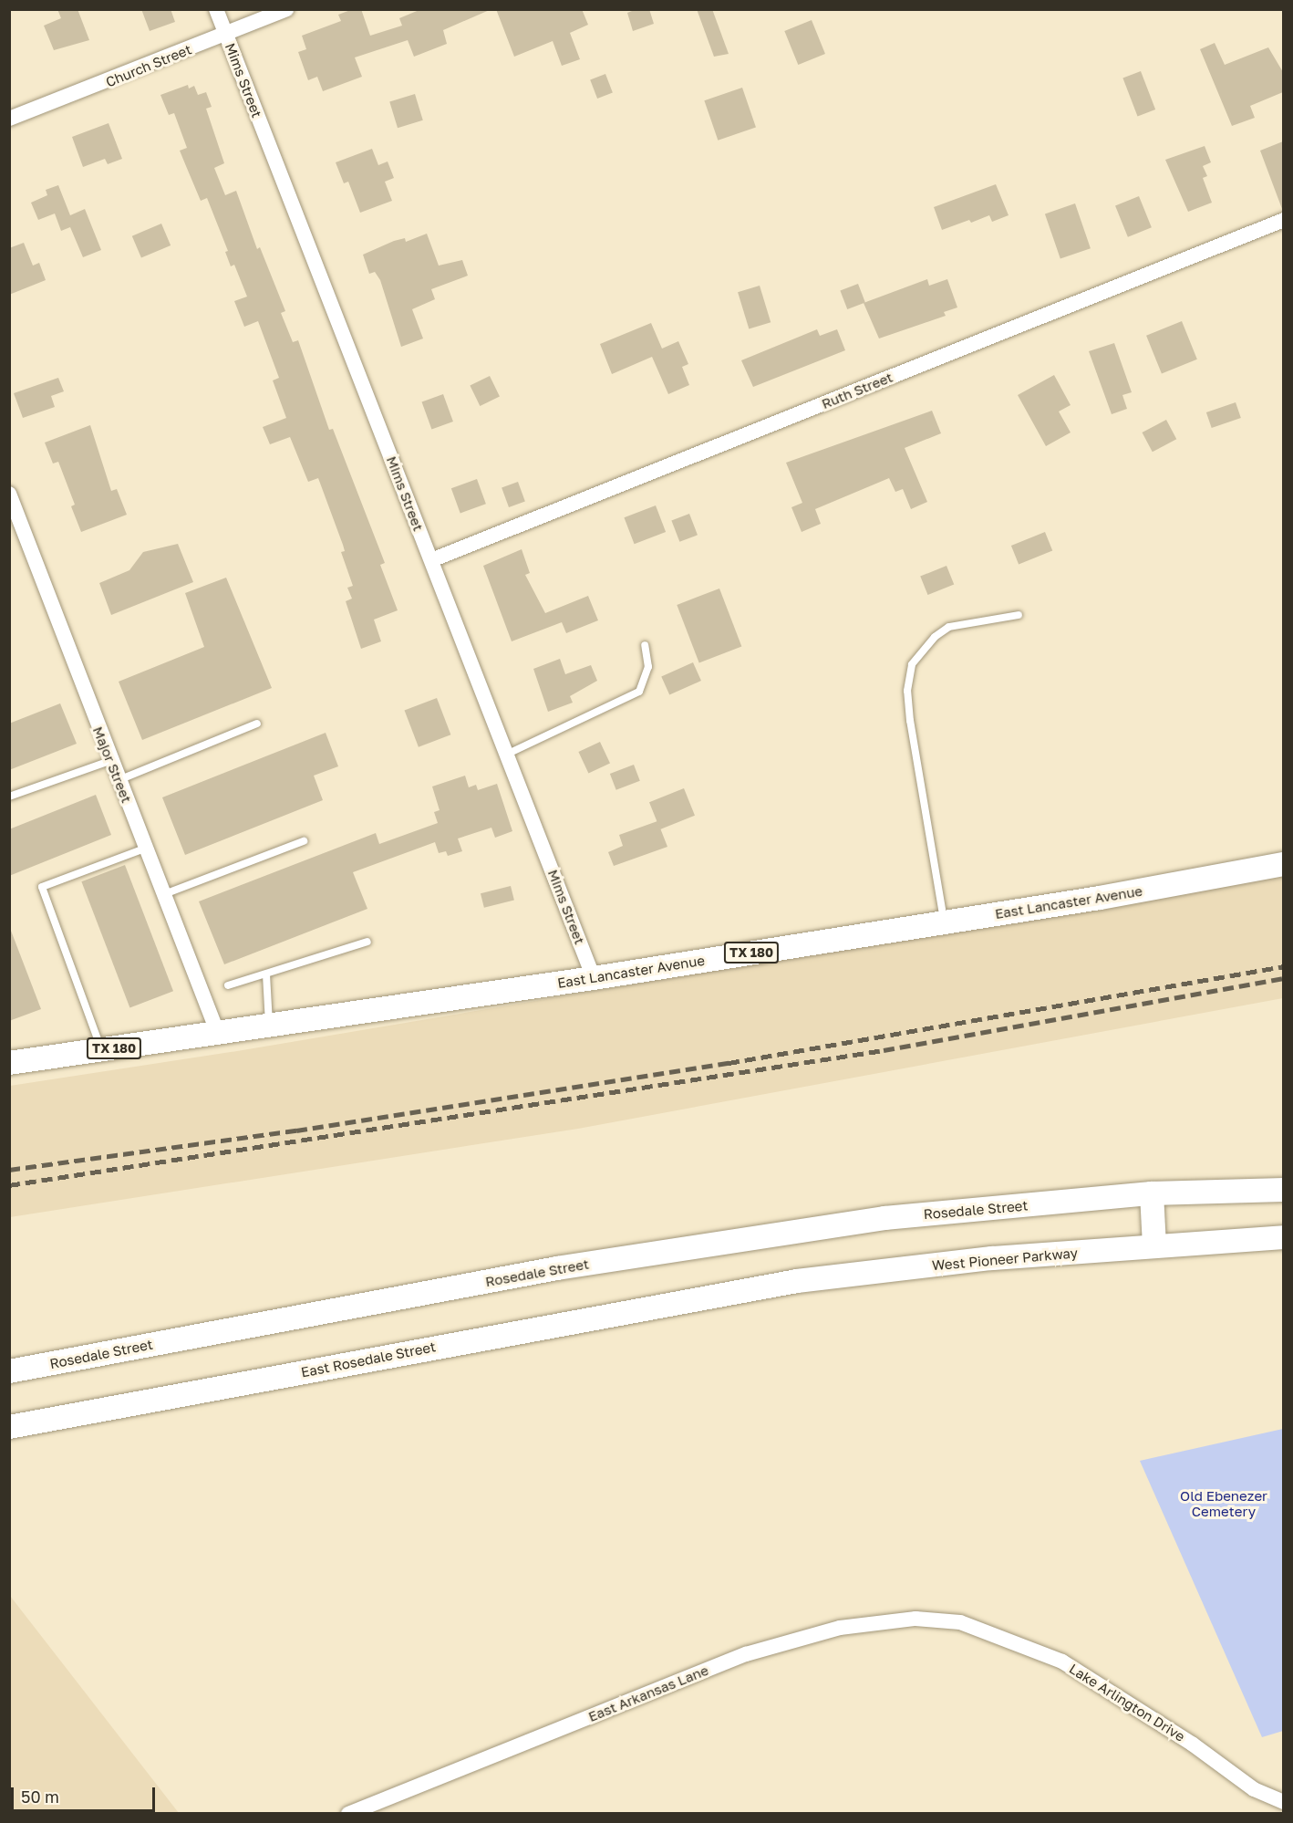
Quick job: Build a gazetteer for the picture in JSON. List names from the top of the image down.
{
  "streets": {
    "main road": [
      "East Lancaster Avenue",
      "TX 180",
      "Rosedale Street",
      "West Pioneer Parkway",
      "East Rosedale Street"
    ],
    "street": [
      "Church Street",
      "Mims Street",
      "Ruth Street",
      "Major Street",
      "East Arkansas Lane",
      "Lake Arlington Drive"
    ]
  },
  "crossings": [
    ["Church Street", "Mims Street"],
    ["Mims Street", "Ruth Street"],
    ["Mims Street", "East Lancaster Avenue"],
    ["Major Street", "East Lancaster Avenue"],
    ["West Pioneer Parkway", "East Rosedale Street"],
    ["East Arkansas Lane", "Lake Arlington Drive"]
  ],
  "parks": ["Old Ebenezer Cemetery"],
  "scale_bar": "50 m"
}
